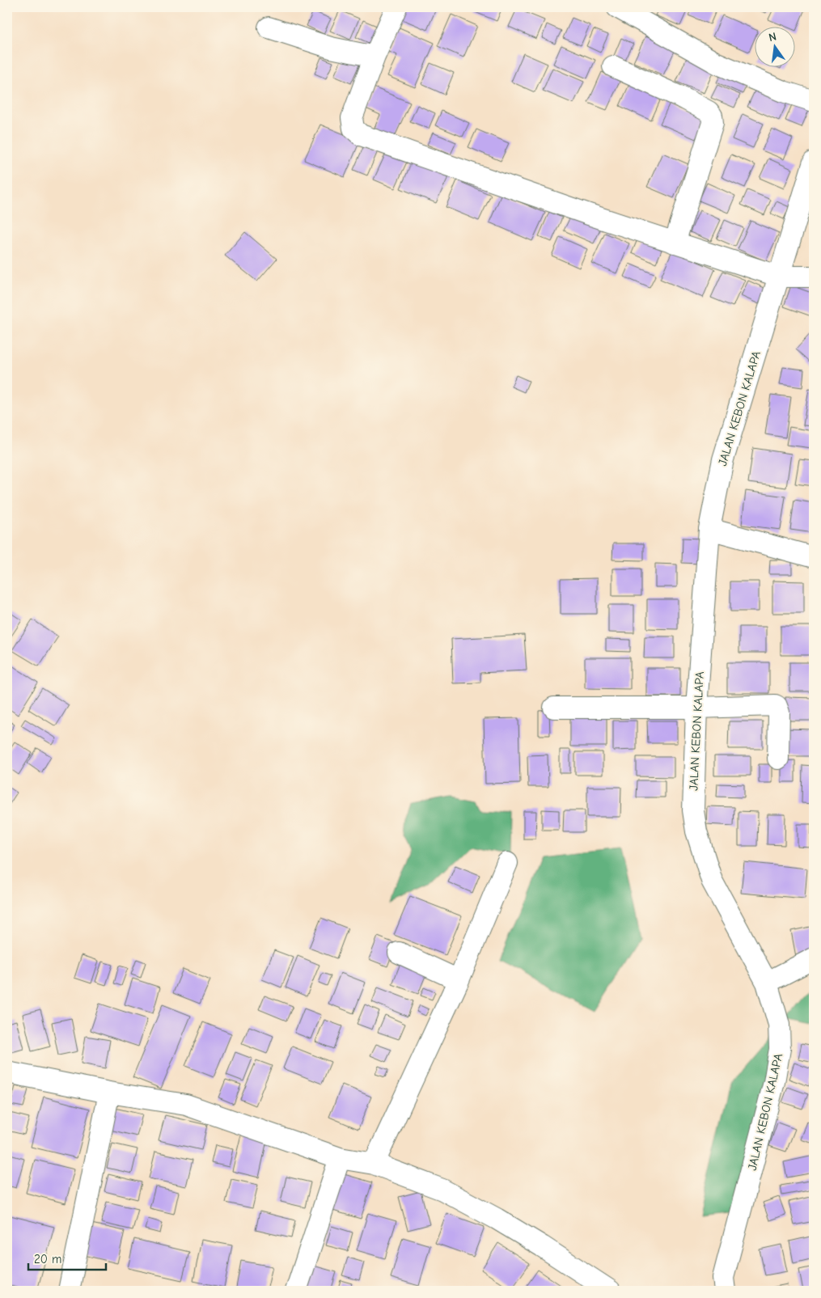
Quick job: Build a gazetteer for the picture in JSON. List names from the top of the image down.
{
  "streets": {
    "street": ["JALAN KEBON KALAPA"]
  },
  "scale_bar": "20 m",
  "north": "top"
}
